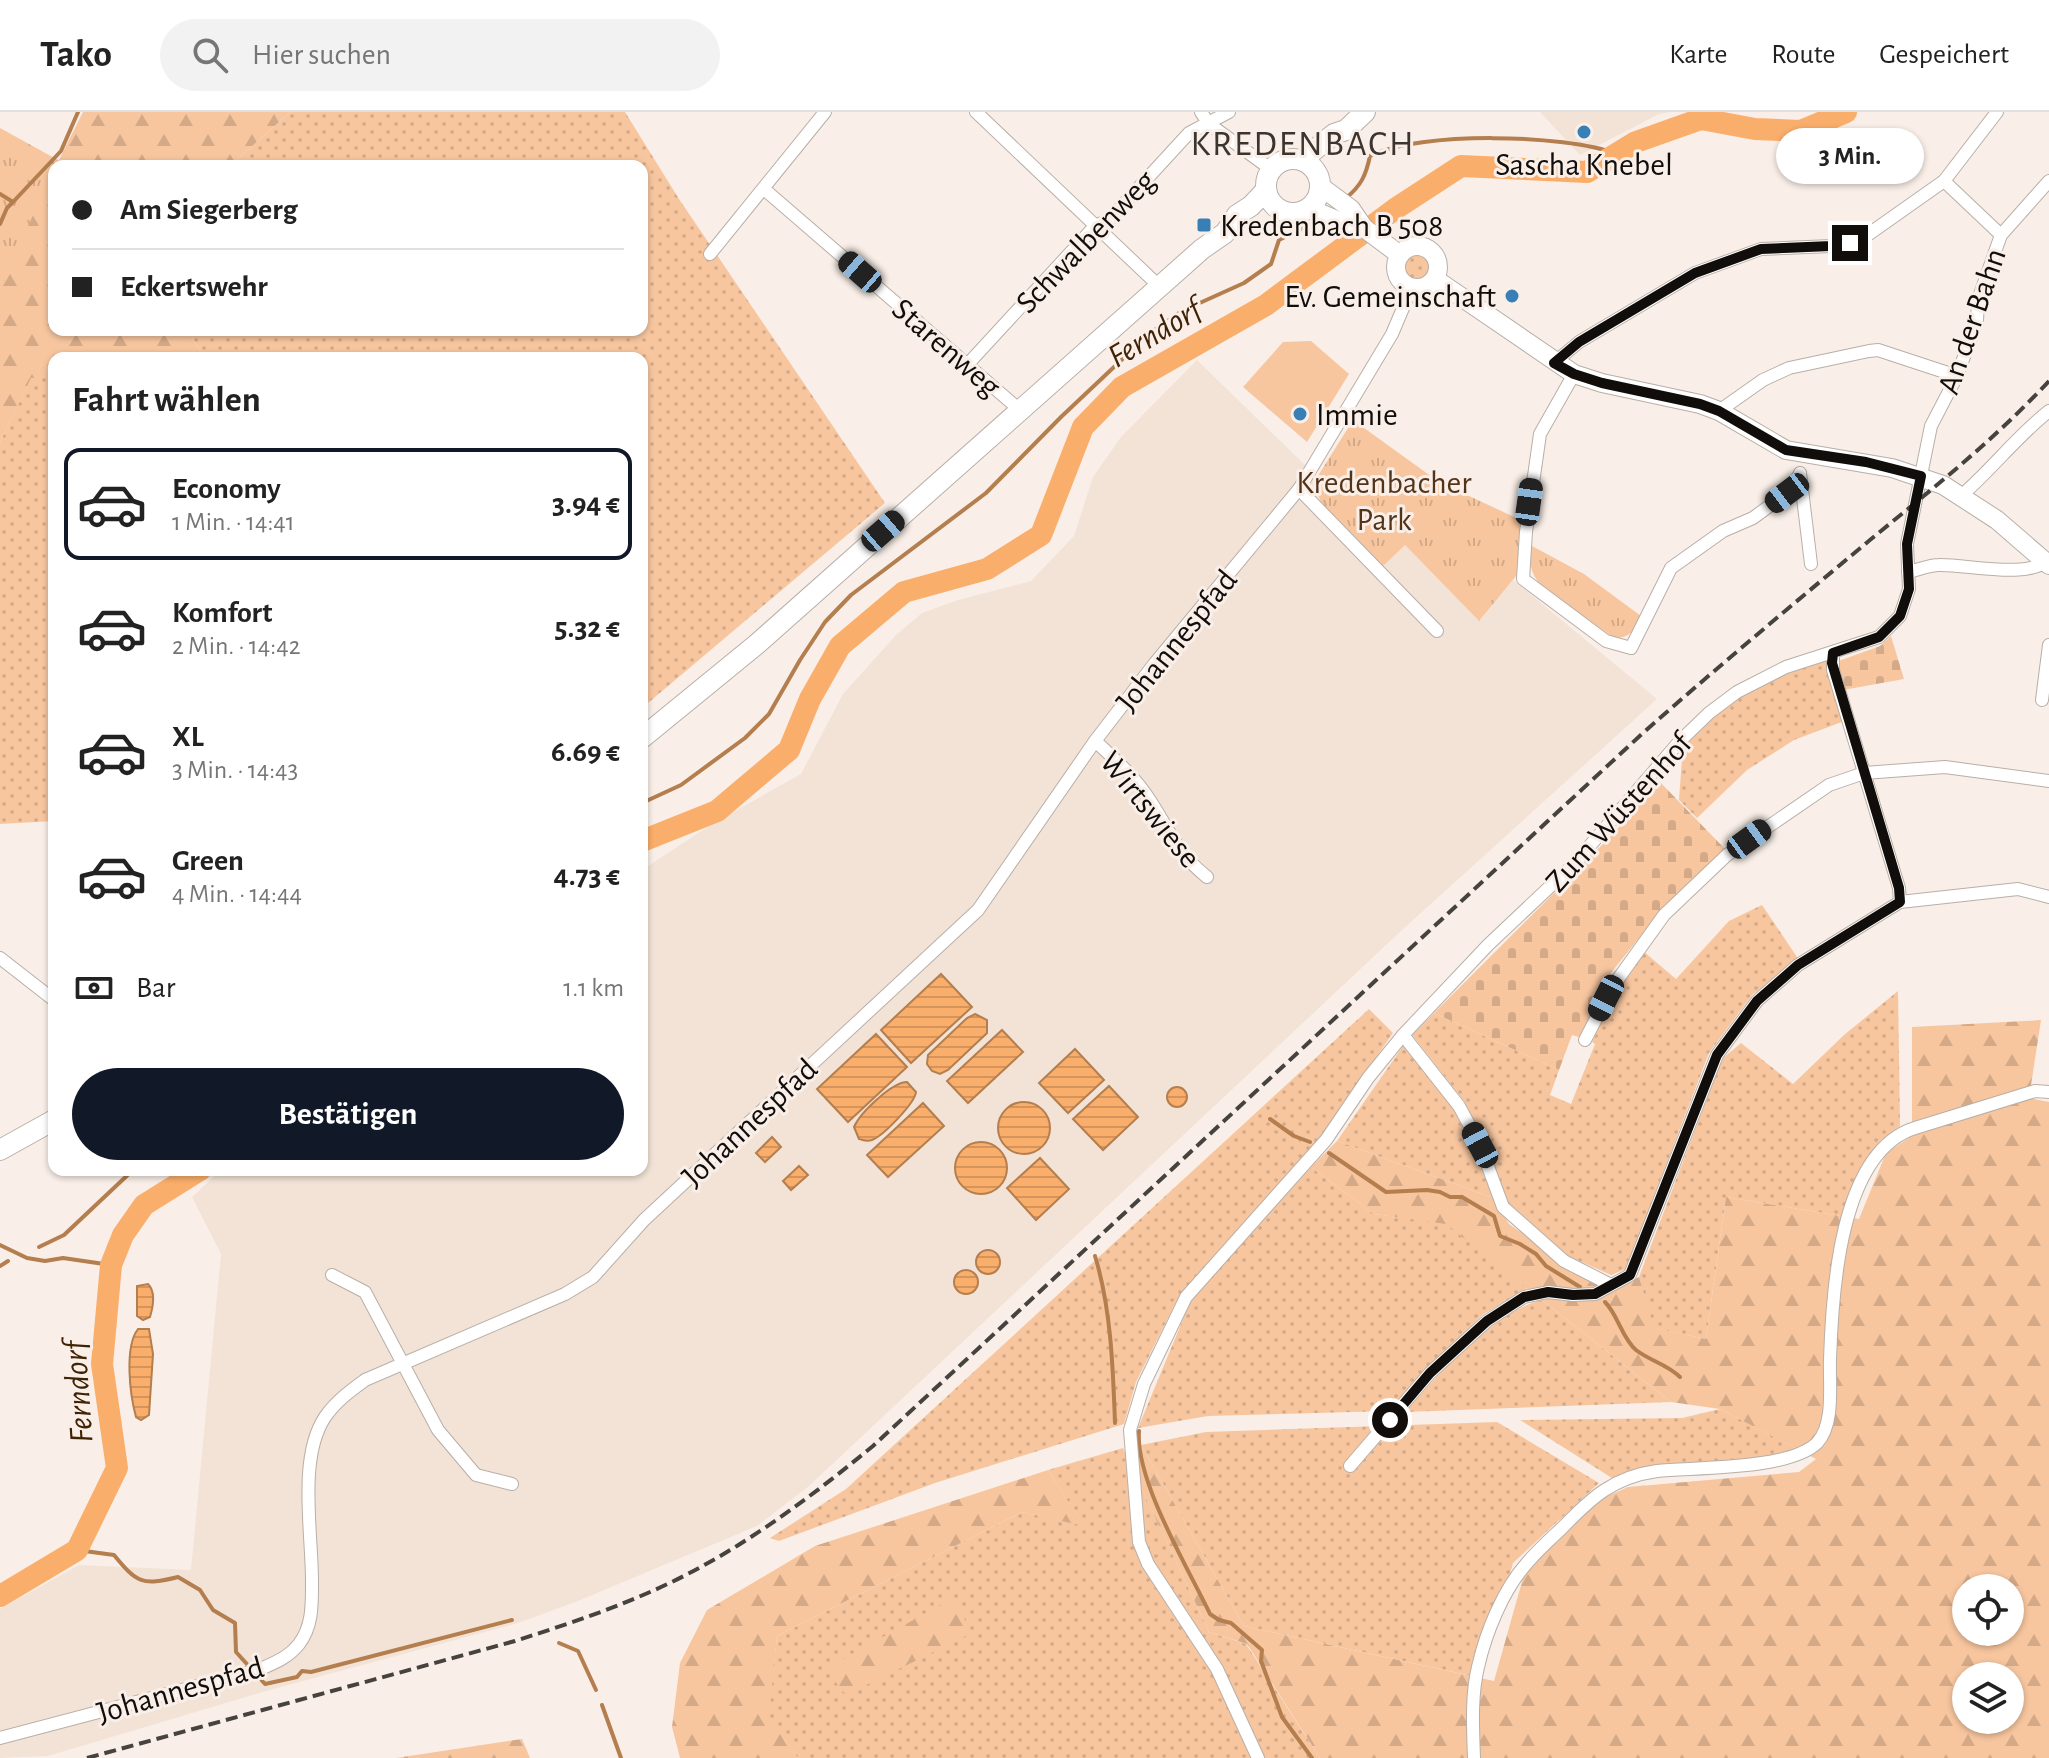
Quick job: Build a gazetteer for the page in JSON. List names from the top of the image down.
{
  "streets": {
    "street": [
      "Schwalbenweg",
      "An der Bahn",
      "Starenweg",
      "Johannespfad",
      "Wirtswiese",
      "Zum Wüstenhof"
    ]
  },
  "crossings": [
    ["Schwalbenweg", "Starenweg"],
    ["An der Bahn", "Zum Wüstenhof"],
    ["Johannespfad", "Wirtswiese"]
  ],
  "districts": ["KREDENBACH"],
  "water": ["Ferndorf"],
  "parks": ["Kredenbacher Park"],
  "places": {
    "other": ["Sascha Knebel", "Ev. Gemeinschaft", "Immie"],
    "transit": ["Kredenbach B 508"]
  },
  "page": {
    "header": "Tako",
    "search": "Hier suchen",
    "nav": ["Karte", "Route", "Gespeichert"],
    "bubble": "3 Min.",
    "banner": ["Am Siegerberg", "Eckertswehr"],
    "heading": "Fahrt wählen",
    "list": [
      {
        "name": "Economy",
        "note": "1 Min. · 14:41",
        "value": "3.94 €"
      },
      {
        "name": "Komfort",
        "note": "2 Min. · 14:42",
        "value": "5.32 €"
      },
      {
        "name": "XL",
        "note": "3 Min. · 14:43",
        "value": "6.69 €"
      },
      {
        "name": "Green",
        "note": "4 Min. · 14:44",
        "value": "4.73 €"
      }
    ],
    "pay": ["Bar", "1.1 km"],
    "buttons": "Bestätigen"
  }
}
